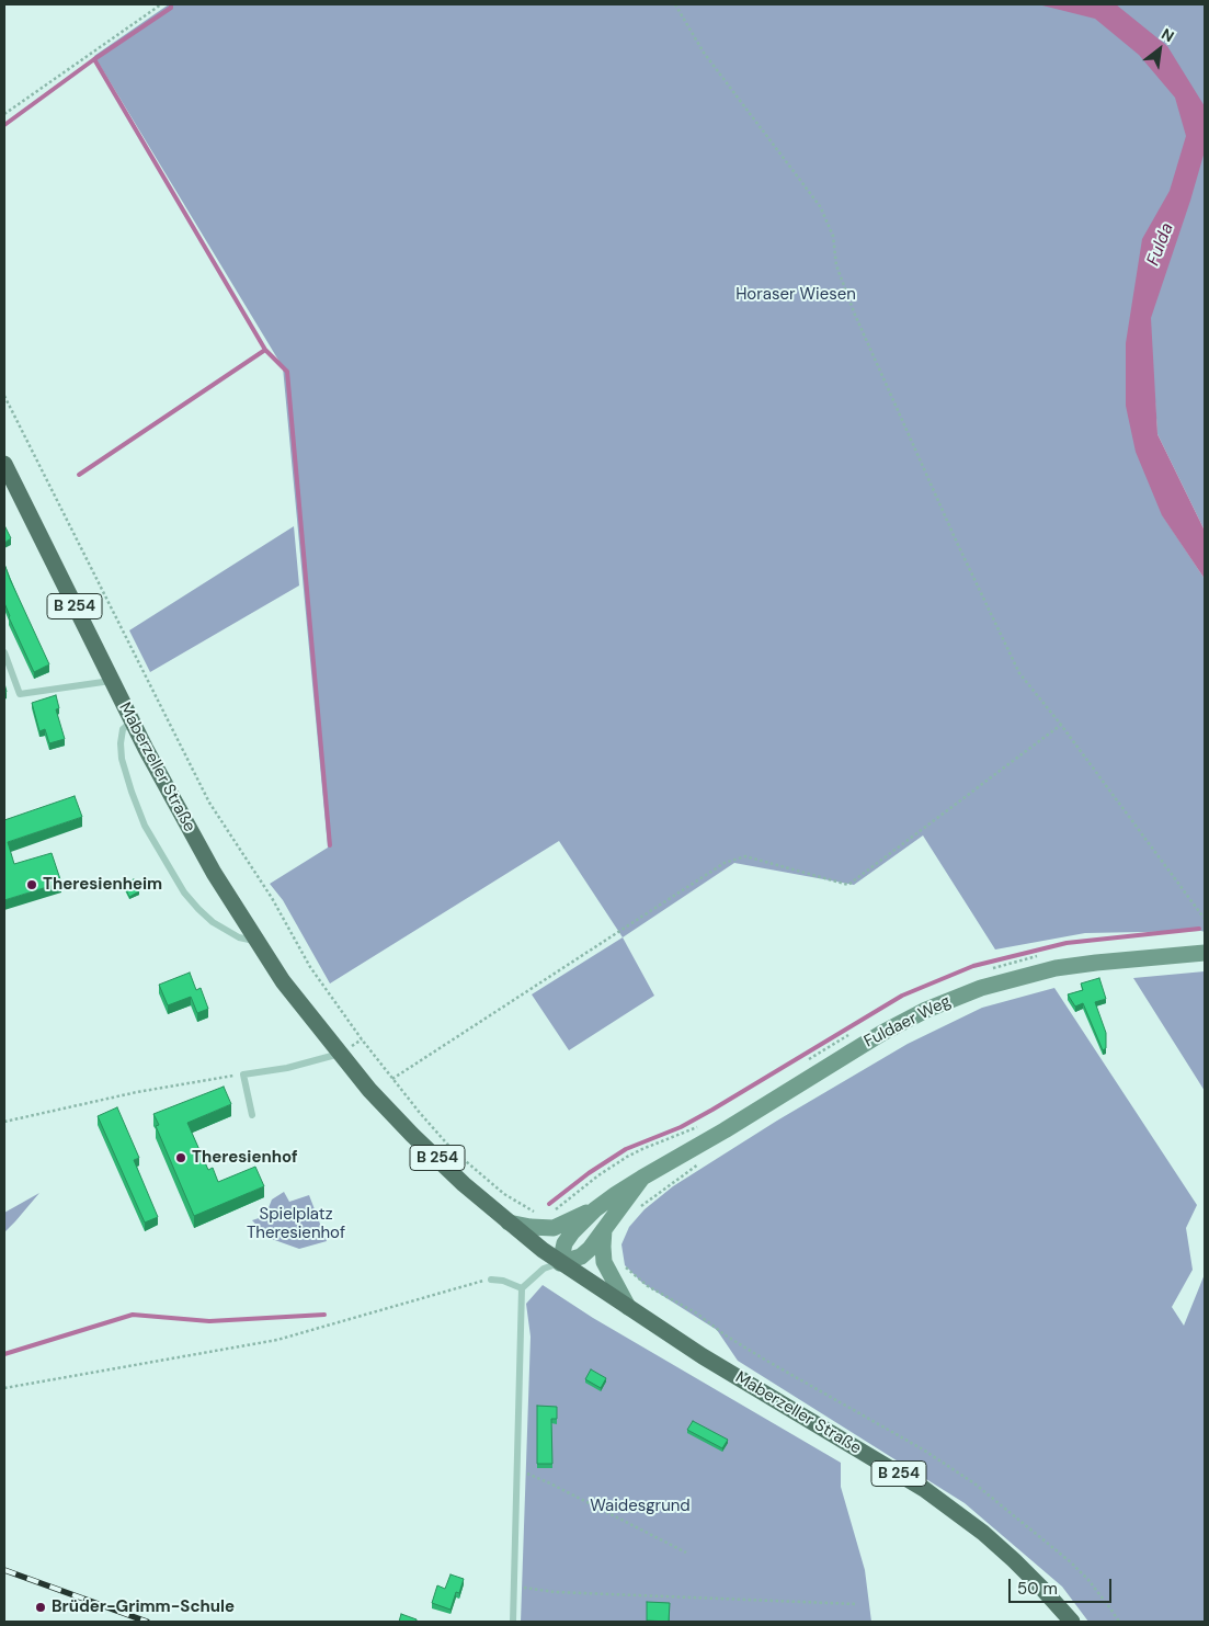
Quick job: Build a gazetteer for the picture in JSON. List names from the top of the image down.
{
  "streets": {
    "main road": ["B 254", "Maberzeller Straße", "Fuldaer Weg"]
  },
  "crossings": [
    ["Maberzeller Straße", "Fuldaer Weg"]
  ],
  "water": ["Fulda"],
  "parks": ["Horaser Wiesen", "Spielplatz Theresienhof", "Waidesgrund"],
  "places": ["Theresienheim", "Theresienhof", "Brüder-Grimm-Schule"],
  "scale_bar": "50 m",
  "north": "top right"
}
